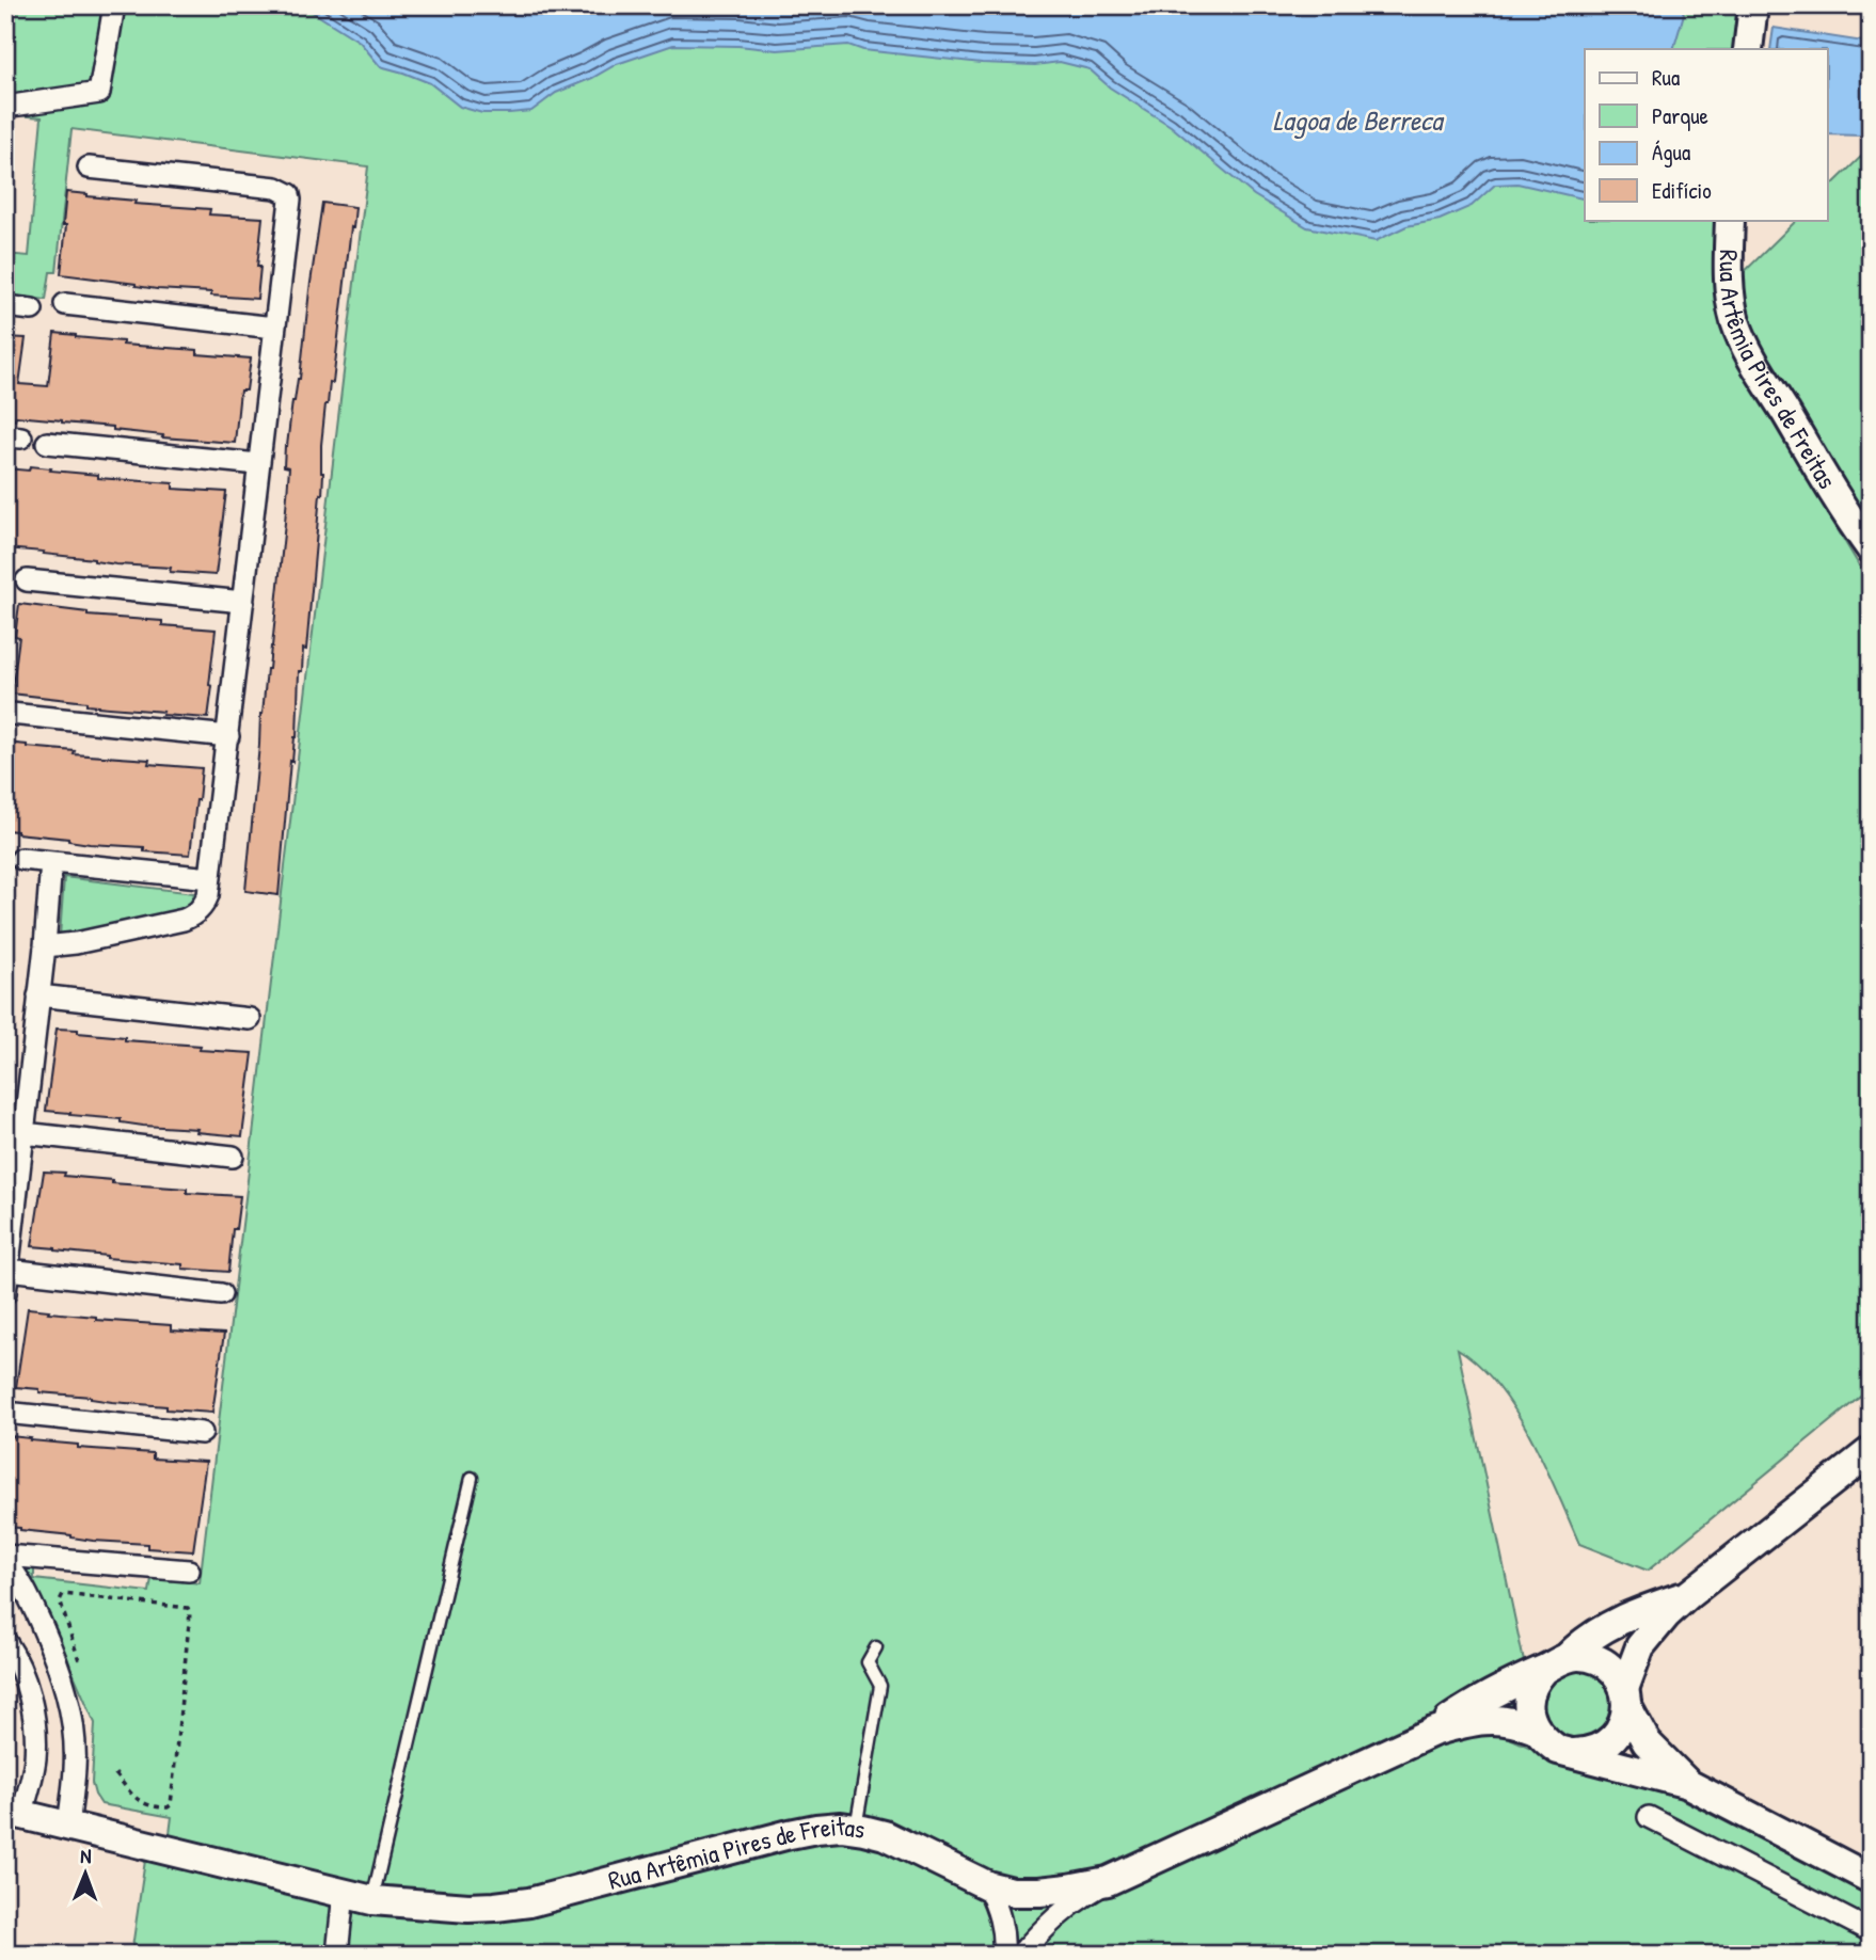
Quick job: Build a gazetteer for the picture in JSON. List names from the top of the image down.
{
  "streets": {
    "street": ["Rua Artêmia Pires de Freitas"]
  },
  "water": ["Lagoa de Berreca"],
  "legend": [
    "Rua",
    "Parque",
    "Água",
    "Edifício"
  ],
  "north": "top"
}
